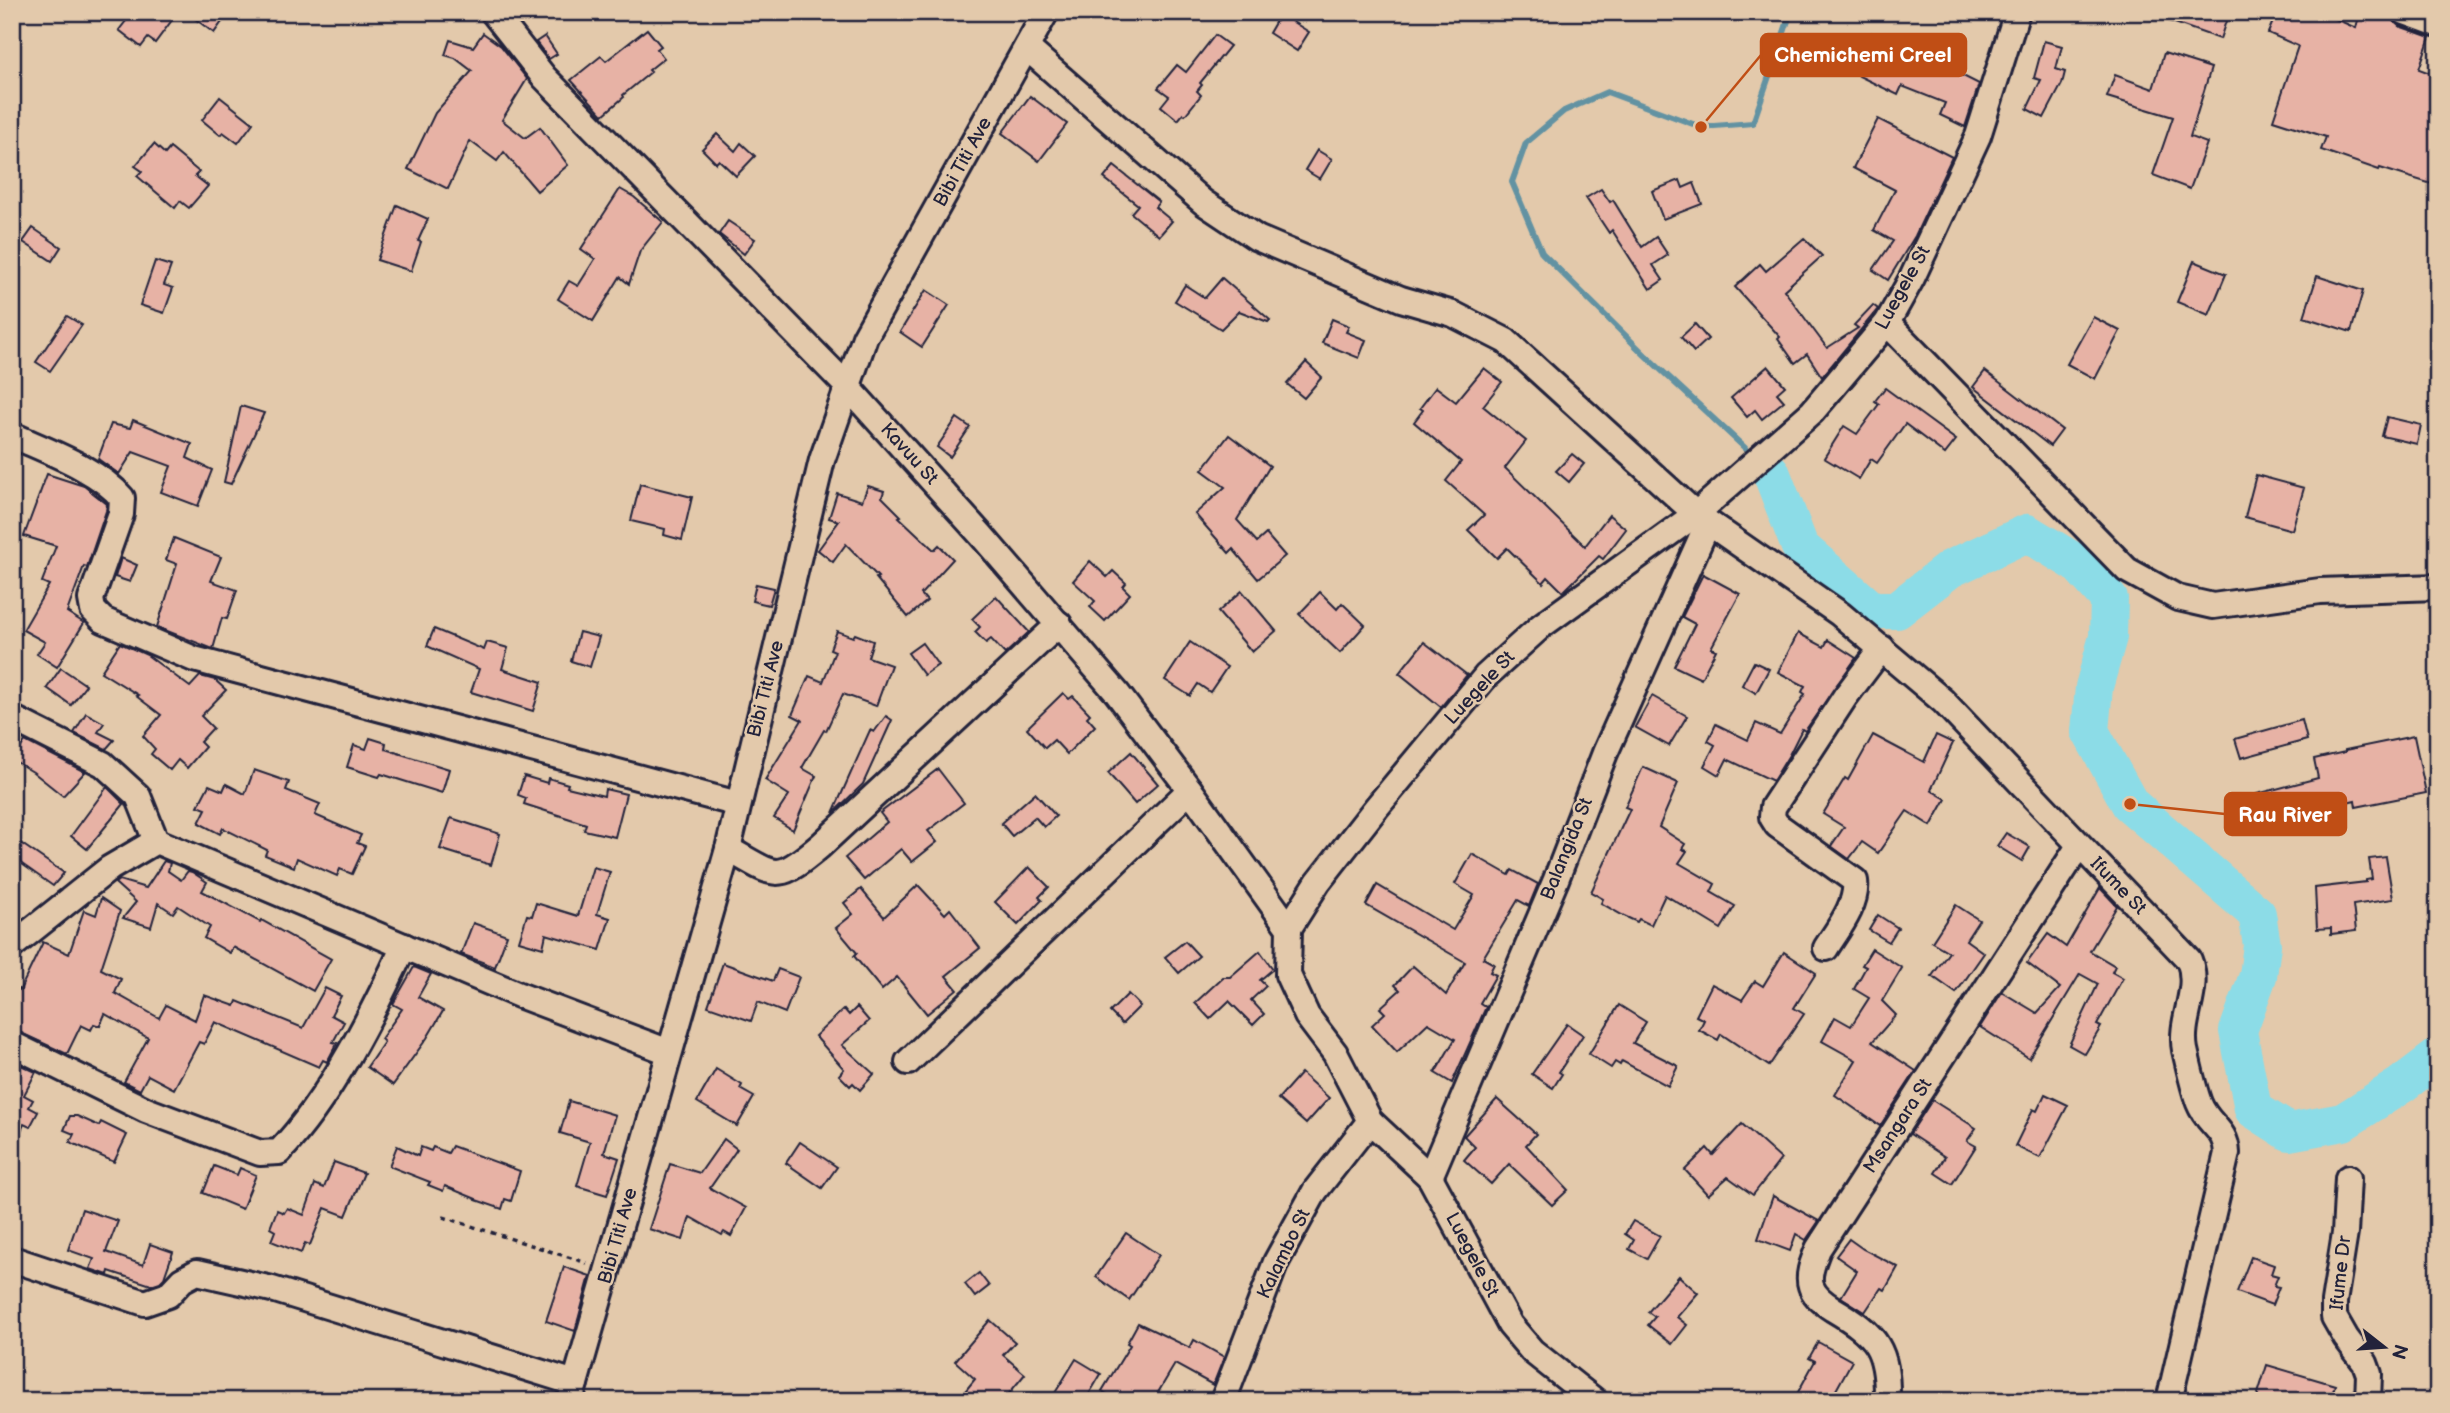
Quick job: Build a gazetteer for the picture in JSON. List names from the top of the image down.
{
  "streets": {
    "street": [
      "Bibi Titi Ave",
      "Luegele St",
      "Kavuu St",
      "Balangida St",
      "Ifume St",
      "Msangara St",
      "Kalambo St",
      "Ifume Dr"
    ]
  },
  "crossings": [
    ["Bibi Titi Ave", "Kavuu St"],
    ["Bibi Titi Ave", "Ifume St"],
    ["Luegele St", "Kavuu St"],
    ["Luegele St", "Balangida St"],
    ["Luegele St", "Ifume St"],
    ["Luegele St", "Kalambo St"],
    ["Balangida St", "Ifume St"],
    ["Ifume St", "Msangara St"]
  ],
  "places": ["Chemichemi Creel", "Rau River"],
  "north": "right"
}
